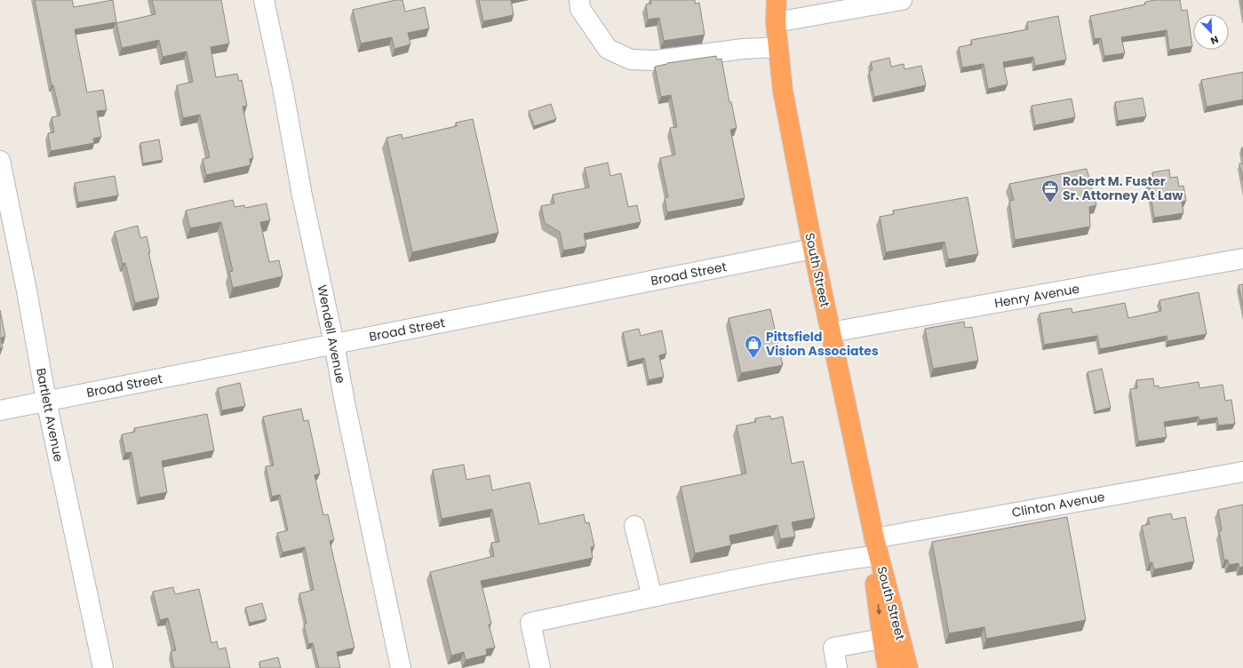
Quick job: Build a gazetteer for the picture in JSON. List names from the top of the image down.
{
  "streets": {
    "highway": ["South Street"],
    "street": [
      "Broad Street",
      "Henry Avenue",
      "Wendell Avenue",
      "Bartlett Avenue",
      "Clinton Avenue"
    ]
  },
  "crossings": [
    ["South Street", "Broad Street"],
    ["South Street", "Henry Avenue"],
    ["South Street", "Clinton Avenue"],
    ["Broad Street", "Wendell Avenue"],
    ["Broad Street", "Bartlett Avenue"]
  ],
  "places": {
    "office": ["Robert M. Fuster Sr. Attorney At Law"],
    "shop": ["Pittsfield Vision Associates"]
  },
  "north": "bottom right"
}
